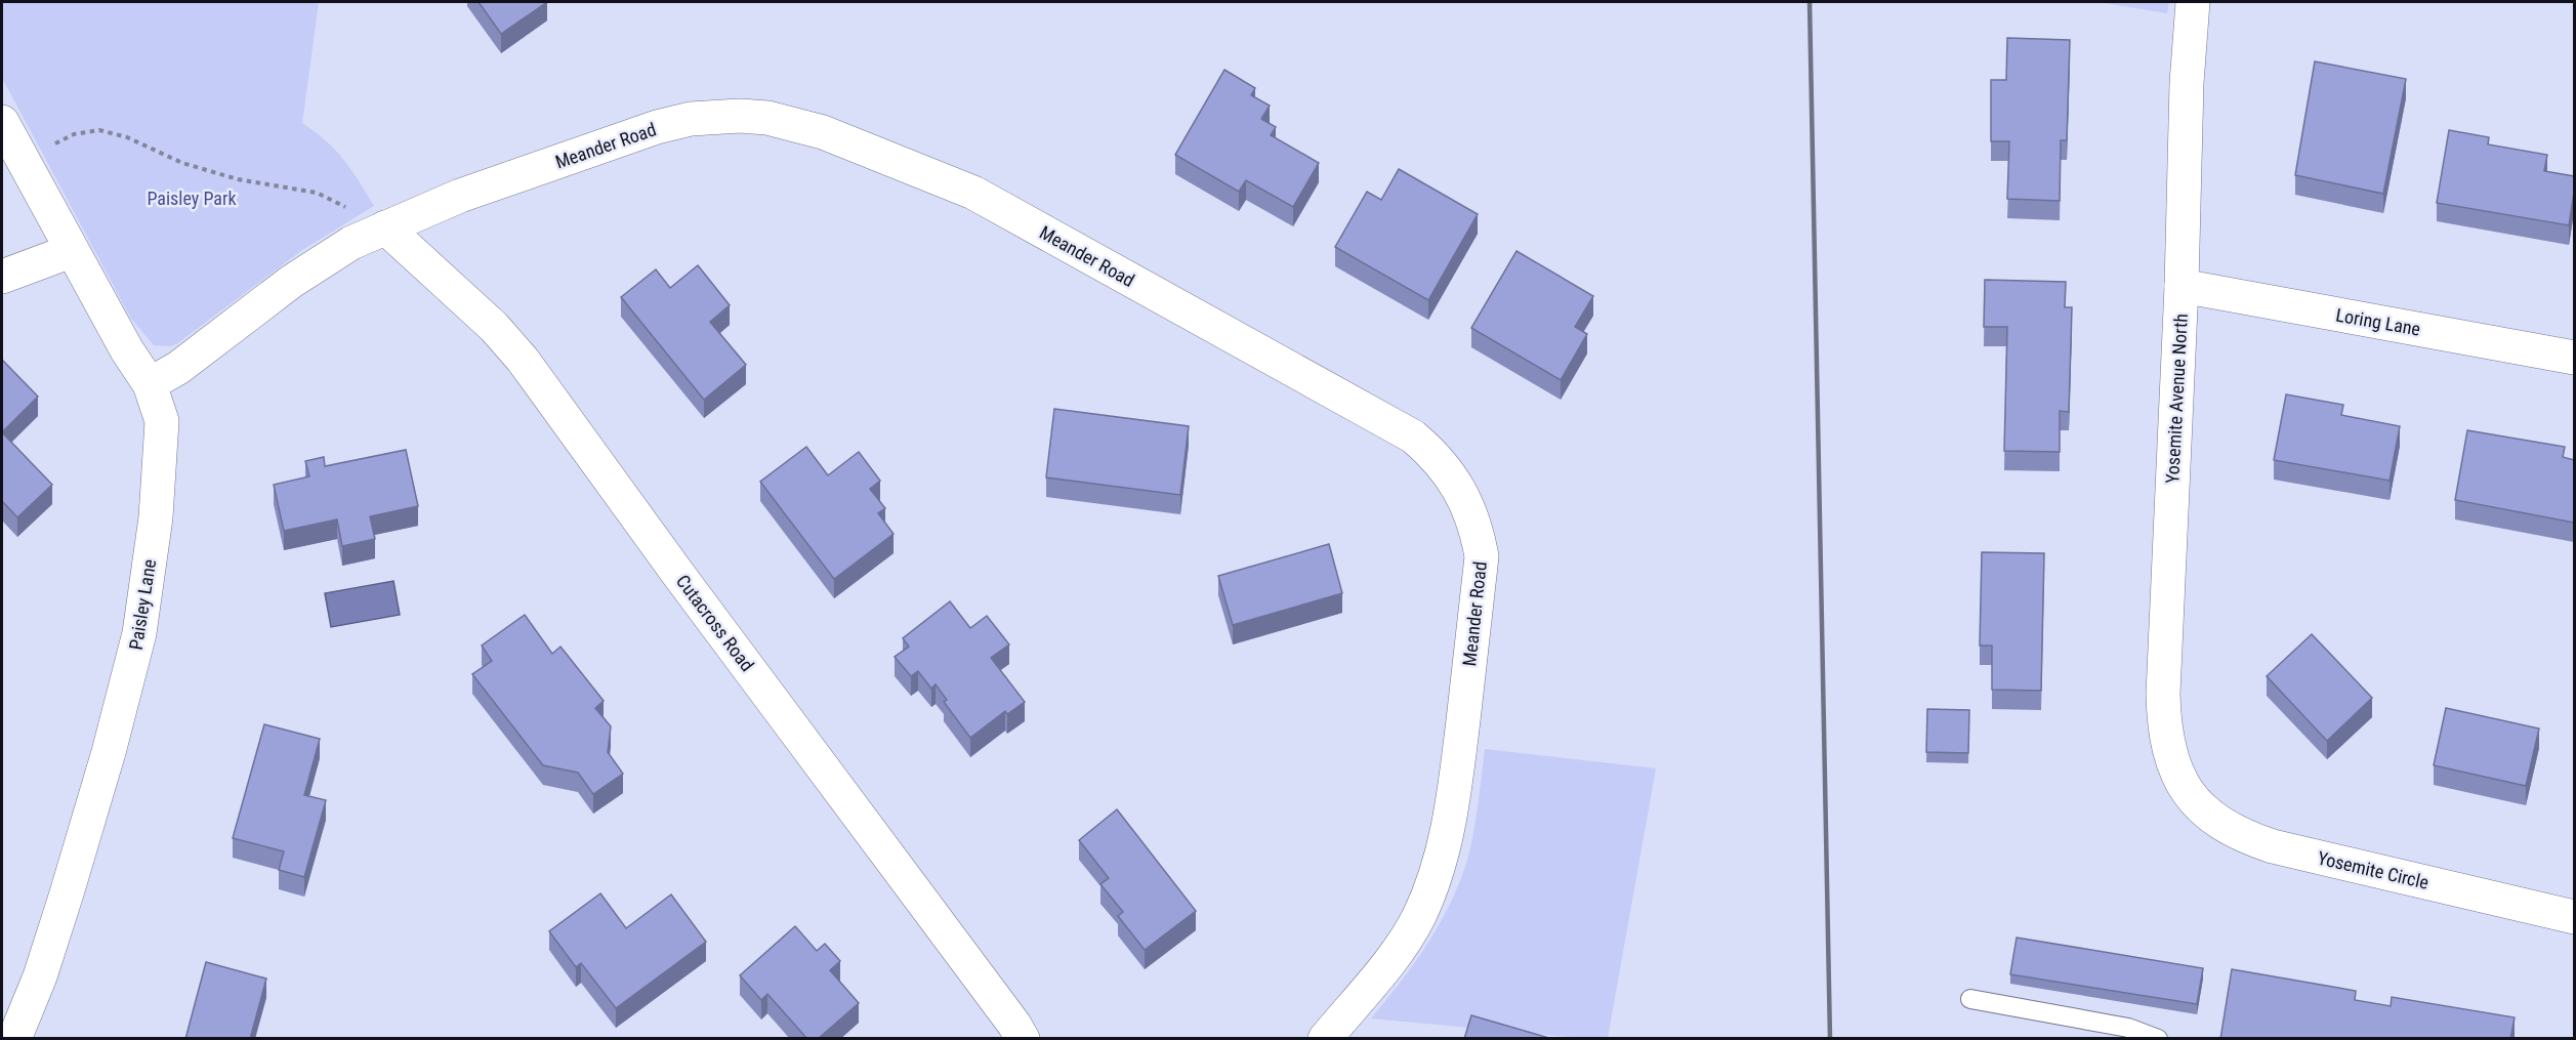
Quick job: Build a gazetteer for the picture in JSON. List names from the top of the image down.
{
  "streets": {
    "street": [
      "Meander Road",
      "Loring Lane",
      "Yosemite Avenue North",
      "Paisley Lane",
      "Cutacross Road",
      "Yosemite Circle"
    ]
  },
  "crossings": [
    ["Meander Road", "Paisley Lane"],
    ["Meander Road", "Cutacross Road"],
    ["Loring Lane", "Yosemite Avenue North"],
    ["Yosemite Avenue North", "Yosemite Circle"]
  ],
  "parks": ["Paisley Park"]
}
